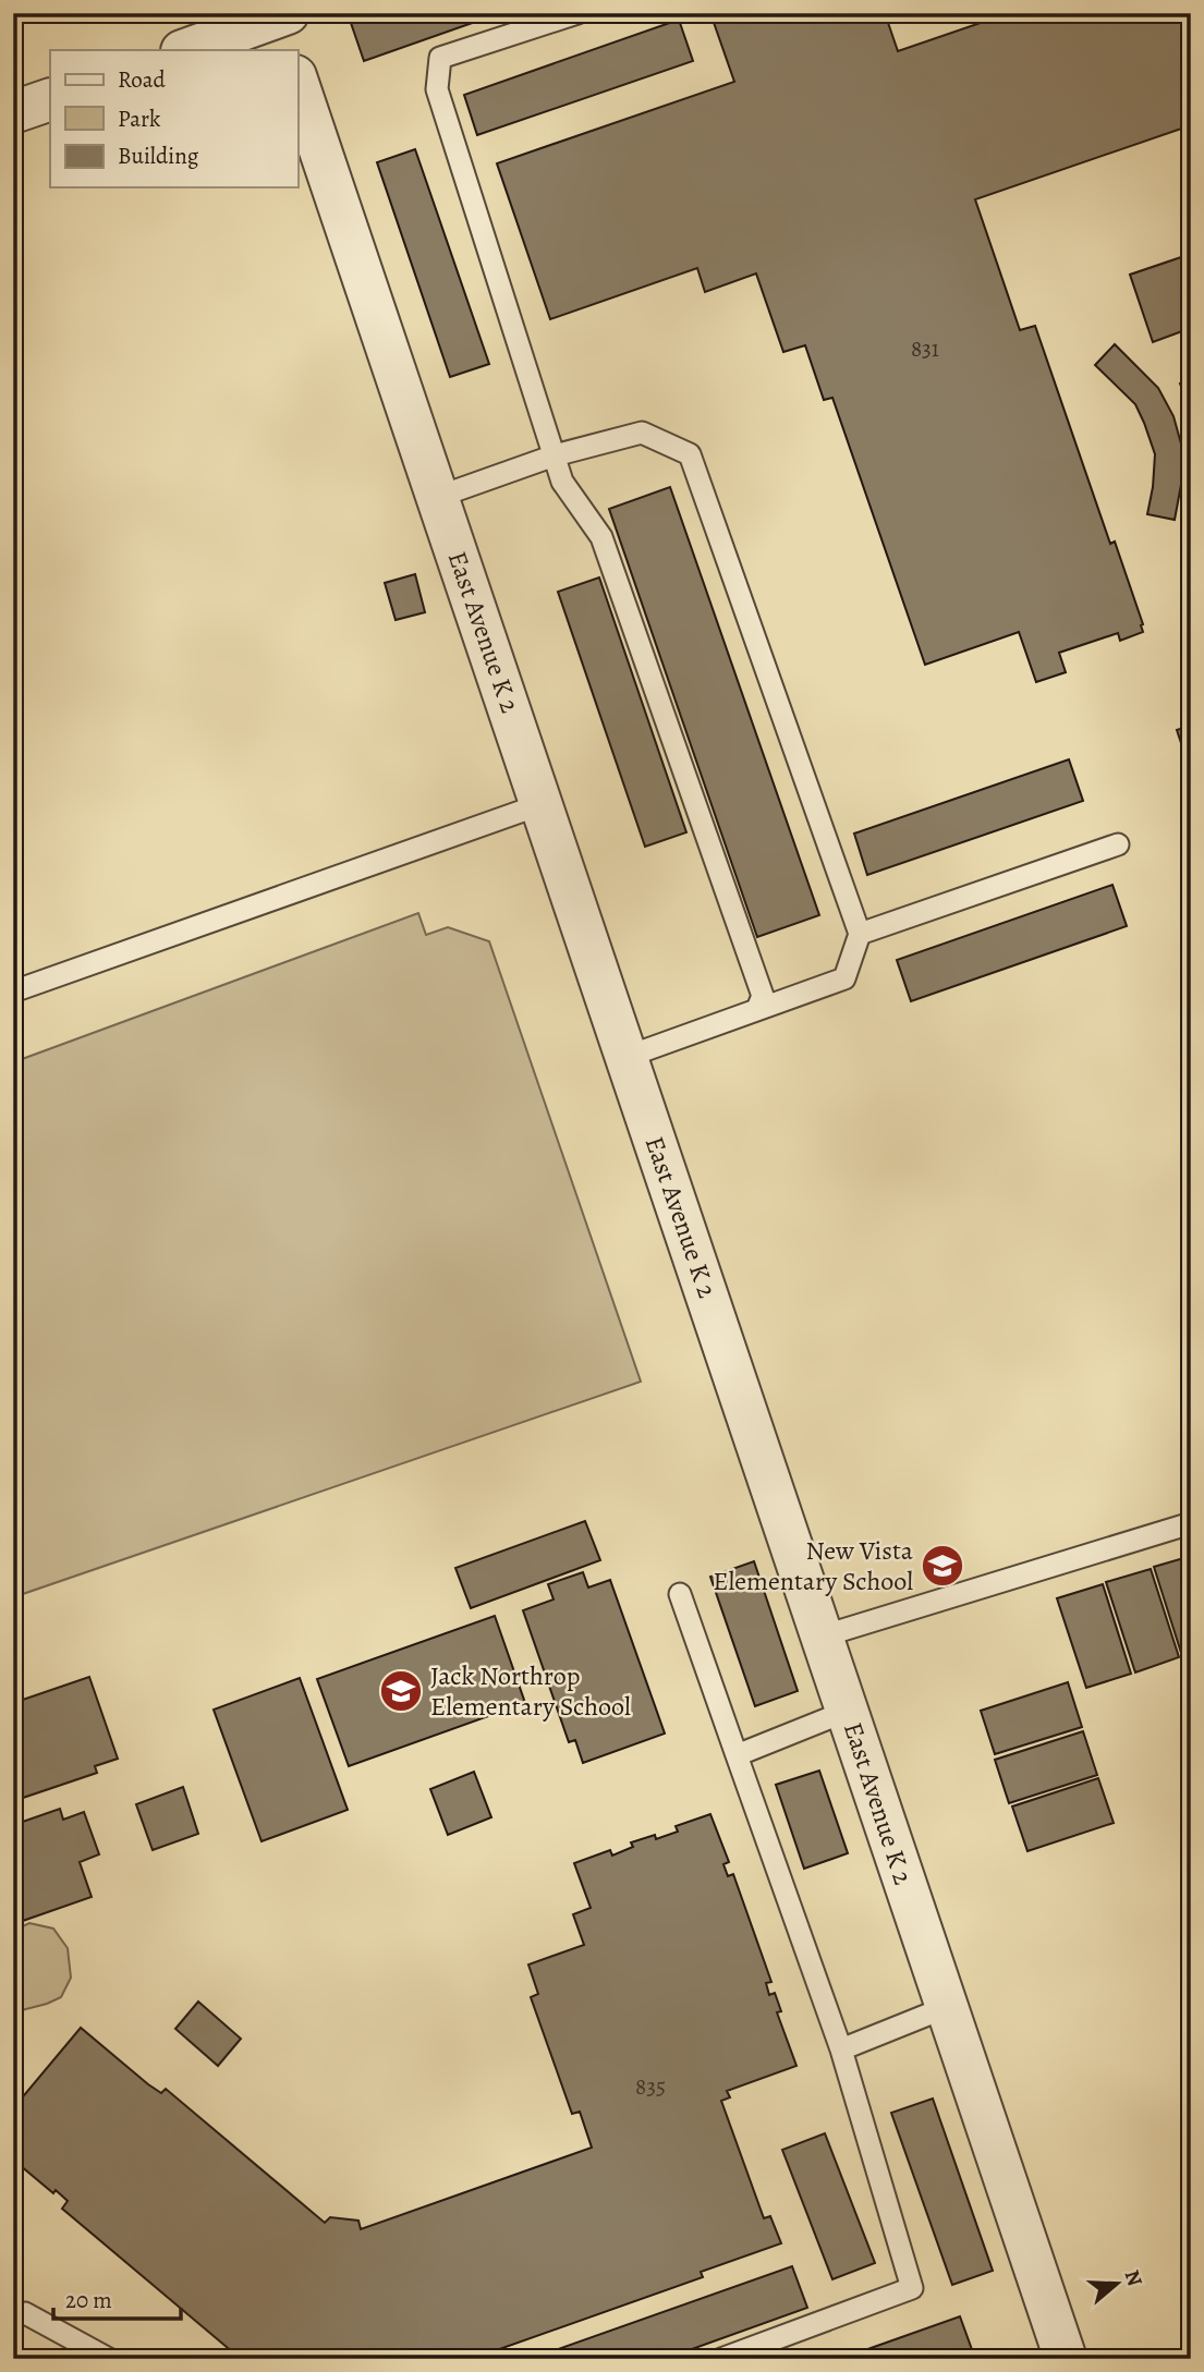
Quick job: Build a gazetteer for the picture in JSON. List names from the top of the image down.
{
  "streets": {
    "street": ["East Avenue K 2"]
  },
  "places": {
    "school or university": ["New Vista Elementary School", "Jack Northrop Elementary School"]
  },
  "house_numbers": ["831", "835"],
  "legend": ["Road", "Park", "Building"],
  "scale_bar": "20 m",
  "north": "right"
}
